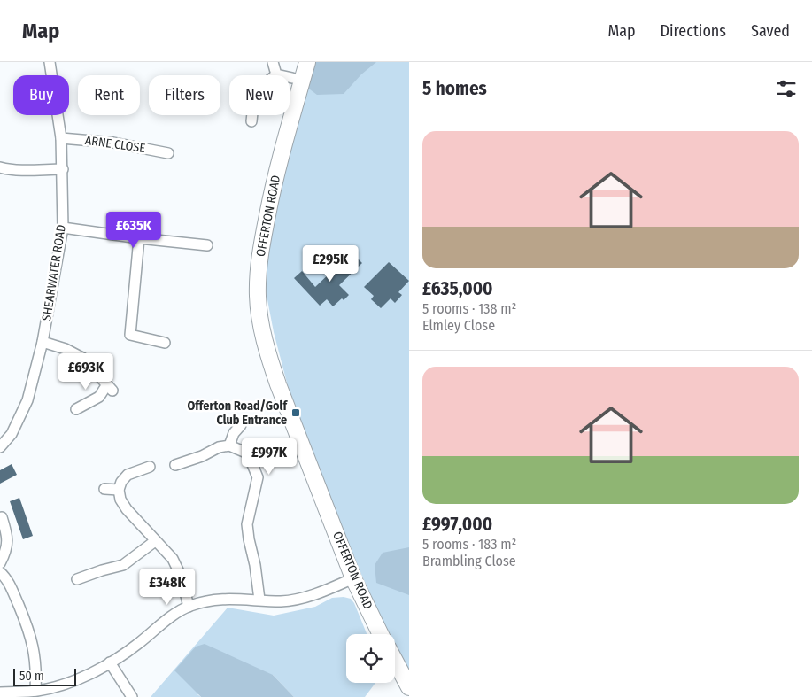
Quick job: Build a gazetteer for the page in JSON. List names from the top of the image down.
{
  "streets": {
    "main road": ["OFFERTON ROAD"],
    "street": ["ARNE CLOSE", "SHEARWATER ROAD"]
  },
  "crossings": [
    ["ARNE CLOSE", "SHEARWATER ROAD"]
  ],
  "places": {
    "transit": ["Offerton Road/Golf Club Entrance"]
  },
  "scale_bar": "50 m",
  "page": {
    "header": "Map",
    "nav": ["Map", "Directions", "Saved"],
    "heading": "5 homes",
    "chip": [
      "Buy",
      "Rent",
      "Filters",
      "New"
    ],
    "list": [
      {
        "name": "£635,000",
        "note": "5 rooms · 138 m² · Elmley Close"
      },
      {
        "name": "£997,000",
        "note": "5 rooms · 183 m² · Brambling Close"
      }
    ],
    "price": [
      "£635K",
      "£295K",
      "£693K",
      "£997K",
      "£348K"
    ],
    "scale": "50 m"
  }
}
